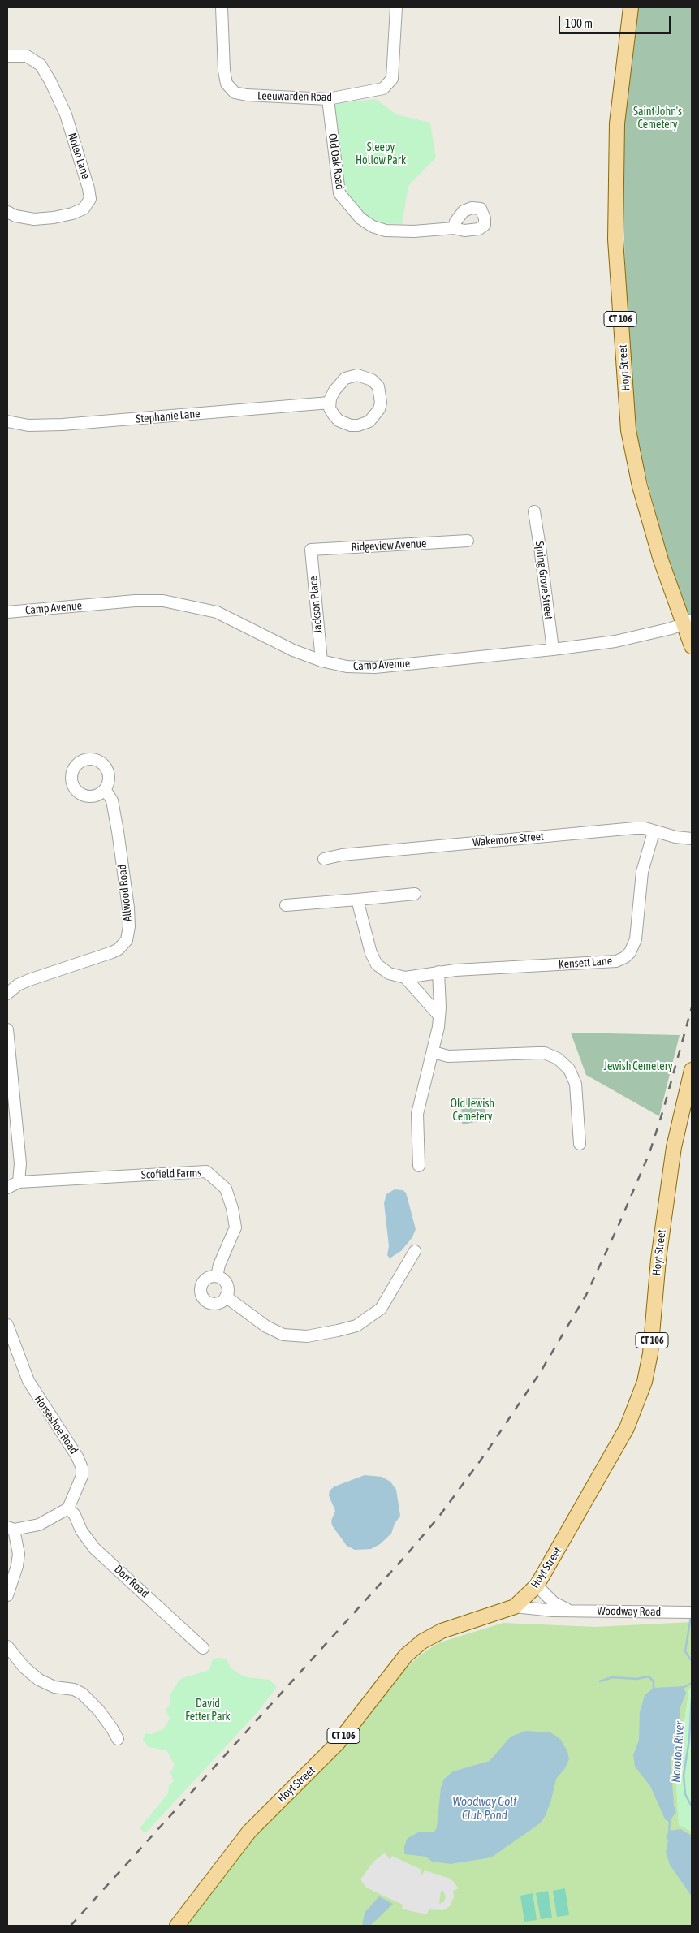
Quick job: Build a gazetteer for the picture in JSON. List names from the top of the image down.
{
  "streets": {
    "main road": ["CT 106", "Hoyt Street"],
    "street": [
      "Leeuwarden Road",
      "Nolen Lane",
      "Old Oak Road",
      "Stephanie Lane",
      "Ridgeview Avenue",
      "Spring Grove Street",
      "Jackson Place",
      "Camp Avenue",
      "Wakemore Street",
      "Allwood Road",
      "Kensett Lane",
      "Scofield Farms",
      "Horseshoe Road",
      "Dorr Road",
      "Woodway Road"
    ]
  },
  "crossings": [
    ["Leeuwarden Road", "Old Oak Road"],
    ["Hoyt Street", "Camp Avenue"],
    ["Hoyt Street", "Woodway Road"],
    ["Ridgeview Avenue", "Jackson Place"],
    ["Spring Grove Street", "Camp Avenue"],
    ["Jackson Place", "Camp Avenue"],
    ["Wakemore Street", "Kensett Lane"],
    ["Horseshoe Road", "Dorr Road"]
  ],
  "water": ["Noroton River", "Woodway Golf Club Pond"],
  "parks": [
    "Saint John's Cemetery",
    "Sleepy Hollow Park",
    "Jewish Cemetery",
    "Old Jewish Cemetery",
    "David Fetter Park"
  ],
  "scale_bar": "100 m"
}
